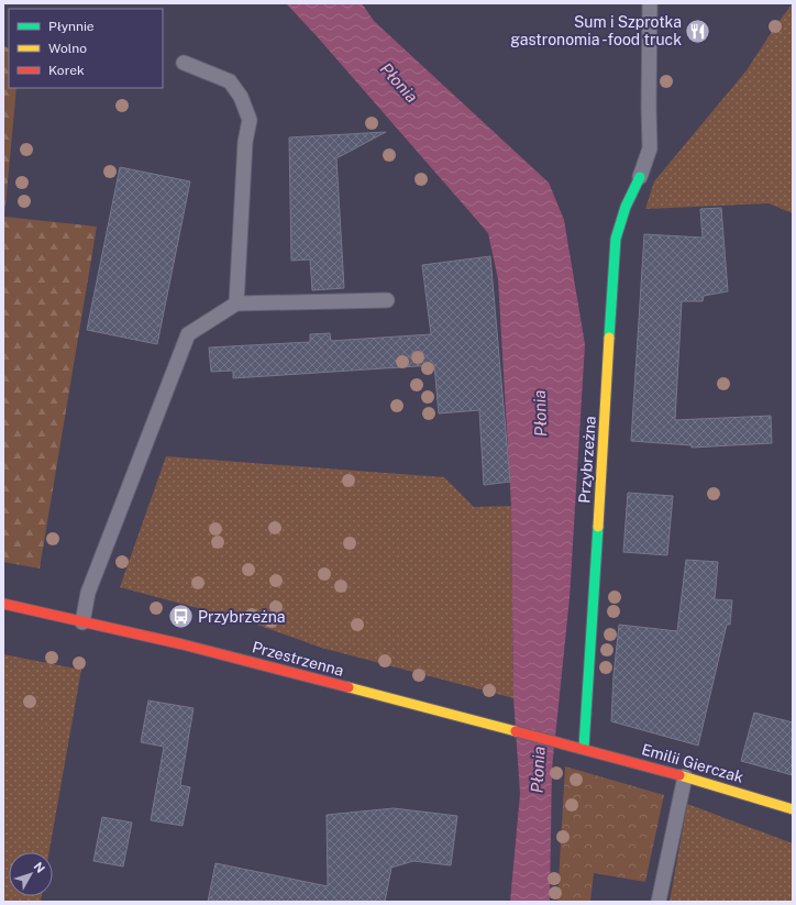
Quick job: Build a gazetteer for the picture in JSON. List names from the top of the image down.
{
  "streets": {
    "street": ["Przybrzeżna", "Przestrzenna", "Emilii Gierczak"]
  },
  "crossings": [
    ["Przybrzeżna", "Przestrzenna"],
    ["Przybrzeżna", "Emilii Gierczak"],
    ["Przestrzenna", "Emilii Gierczak"]
  ],
  "water": ["Płonia"],
  "places": {
    "restaurant": ["Sum i Szprotka gastronomia -food truck"],
    "bus stop": ["Przybrzeżna"]
  },
  "legend": ["Płynnie", "Wolno", "Korek"],
  "north": "top right"
}
